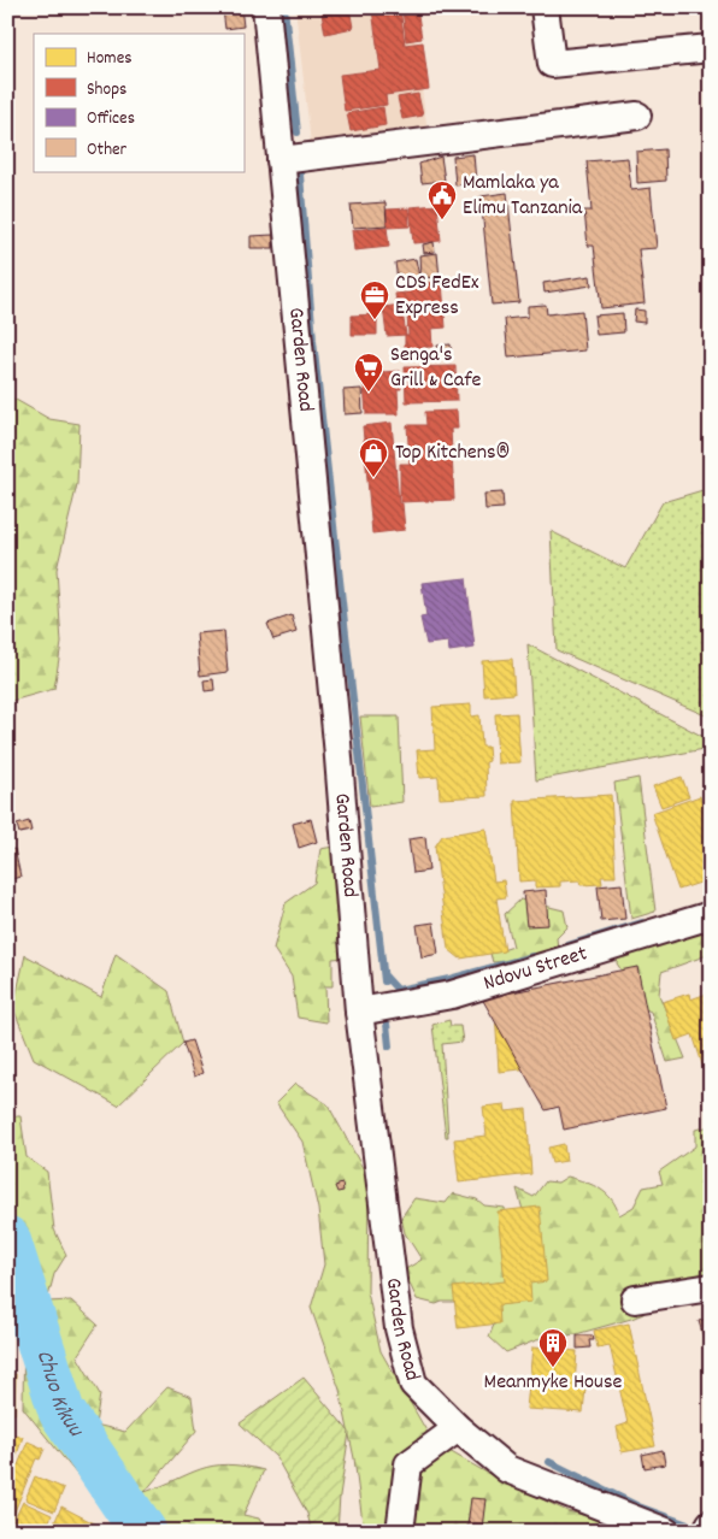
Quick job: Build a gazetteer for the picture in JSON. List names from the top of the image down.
{
  "streets": {
    "street": ["Garden Road", "Ndovu Street"]
  },
  "crossings": [
    ["Garden Road", "Ndovu Street"]
  ],
  "water": ["Chuo Kikuu"],
  "places": {
    "public building": ["Mamlaka ya Elimu Tanzania"],
    "office": ["CDS FedEx Express"],
    "supermarket": ["Senga's Grill & Cafe"],
    "shop": ["Top Kitchens®"],
    "building": ["Meanmyke House"]
  },
  "legend": [
    "Homes",
    "Shops",
    "Offices",
    "Other"
  ]
}
